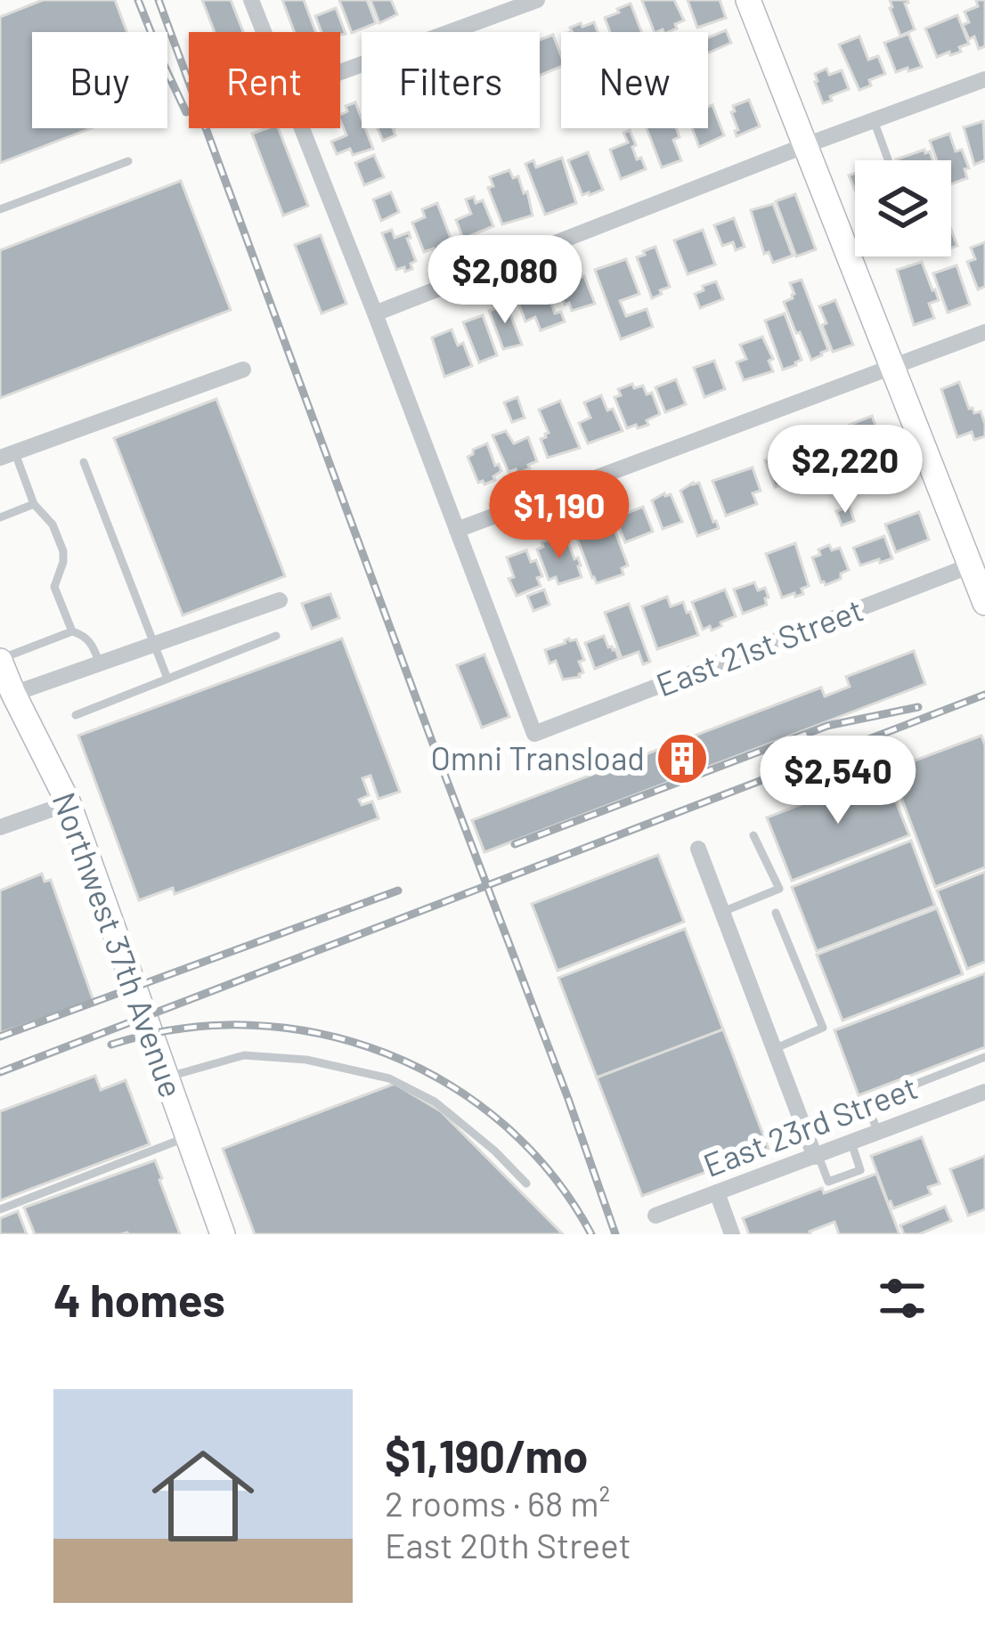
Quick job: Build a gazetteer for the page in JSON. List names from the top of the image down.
{
  "streets": {
    "street": ["East 21st Street", "Northwest 37th Avenue", "East 23rd Street"]
  },
  "places": {
    "building": ["Omni Transload"]
  },
  "page": {
    "chip": [
      "Buy",
      "Rent",
      "Filters",
      "New"
    ],
    "price": [
      "$2,080",
      "$2,220",
      "$1,190",
      "$2,540"
    ],
    "heading": "4 homes",
    "list": [
      {
        "name": "$1,190/mo",
        "note": "2 rooms · 68 m² · East 20th Street"
      }
    ]
  }
}
